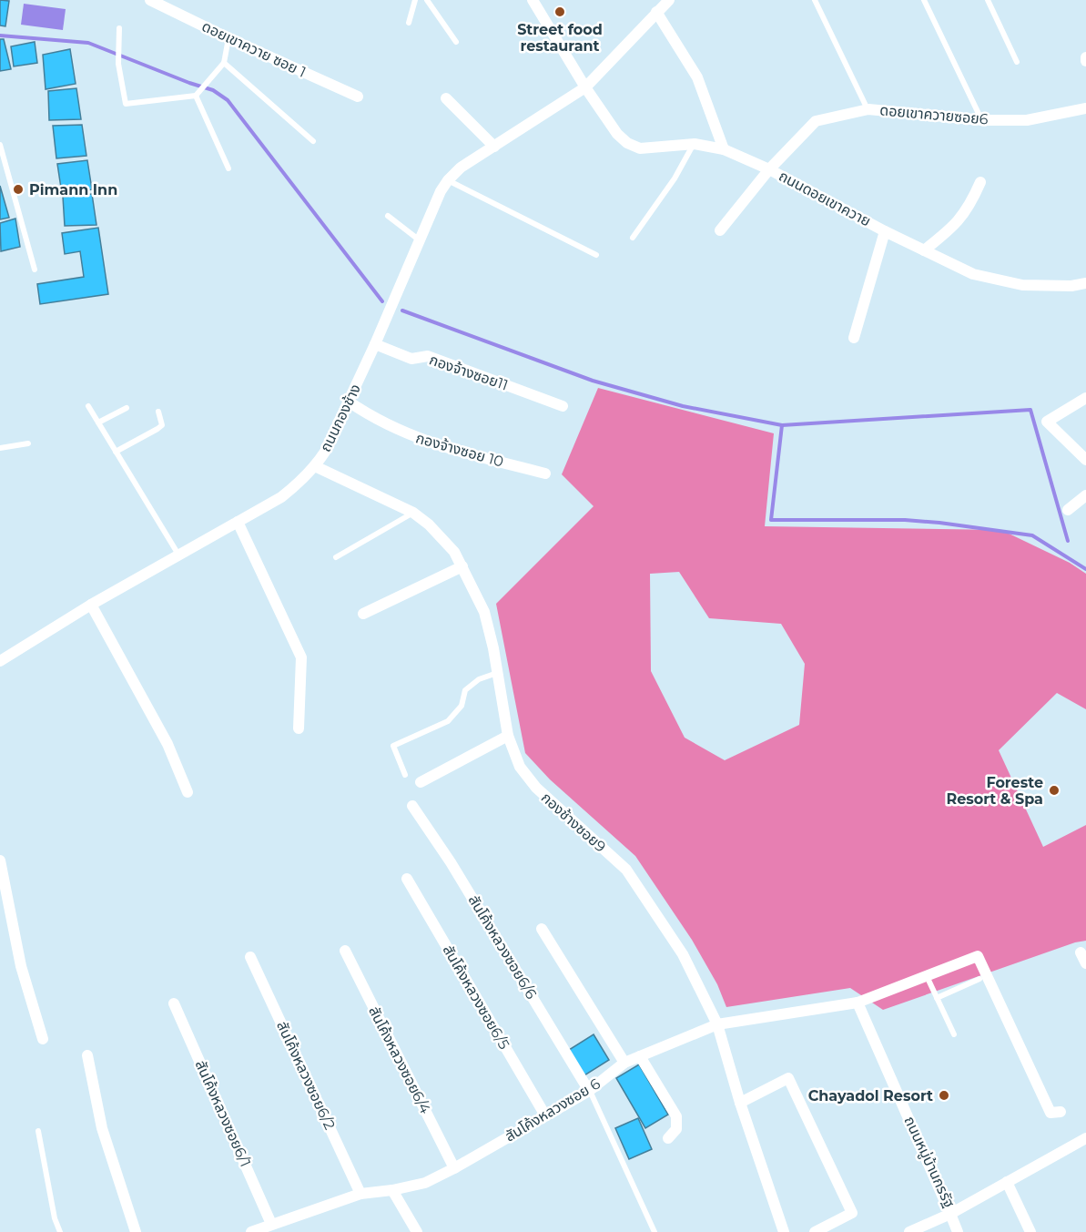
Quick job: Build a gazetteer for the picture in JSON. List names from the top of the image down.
{
  "streets": {
    "street": [
      "ดอยเขาควาย ซอย 1",
      "ดอยเขาควายซอย6",
      "ถนนดอยเขาควาย",
      "กองจ้างซอย11",
      "ถนนกองช้าง",
      "กองจ้างซอย 10",
      "กองช้างซอย9",
      "สันโค้งหลวงซอย6/6",
      "สันโค้งหลวงซอย6/5",
      "สันโค้งหลวงซอย6/4",
      "สันโค้งหลวงซอย6/2",
      "สันโค้งหลวงซอย 6",
      "สันโค้งหลวงซอย6/1",
      "ถนนหมู่บ้านกรรัฐ"
    ]
  },
  "crossings": [
    ["ดอยเขาควายซอย6", "ถนนดอยเขาควาย"],
    ["ถนนดอยเขาควาย", "ถนนกองช้าง"],
    ["กองจ้างซอย11", "ถนนกองช้าง"],
    ["ถนนกองช้าง", "กองจ้างซอย 10"],
    ["ถนนกองช้าง", "กองช้างซอย9"],
    ["กองช้างซอย9", "สันโค้งหลวงซอย 6"],
    ["สันโค้งหลวงซอย6/6", "สันโค้งหลวงซอย 6"],
    ["สันโค้งหลวงซอย6/5", "สันโค้งหลวงซอย 6"],
    ["สันโค้งหลวงซอย6/4", "สันโค้งหลวงซอย 6"],
    ["สันโค้งหลวงซอย6/2", "สันโค้งหลวงซอย 6"],
    ["สันโค้งหลวงซอย 6", "สันโค้งหลวงซอย6/1"],
    ["สันโค้งหลวงซอย 6", "ถนนหมู่บ้านกรรัฐ"]
  ],
  "places": [
    "Street food restaurant",
    "Pimann Inn",
    "Foreste Resort & Spa",
    "Chayadol Resort"
  ]
}
